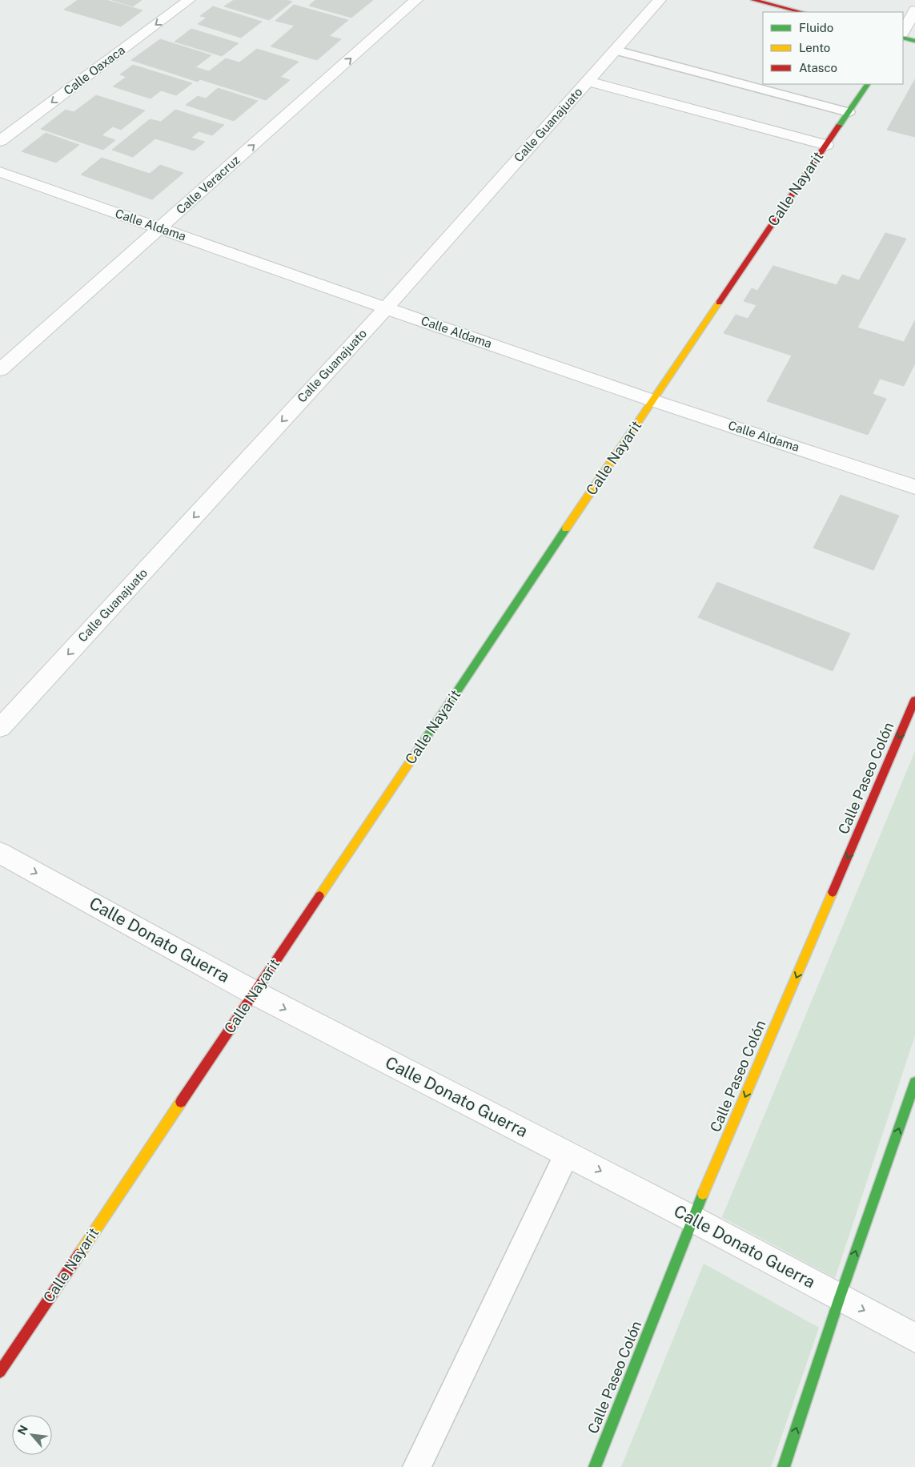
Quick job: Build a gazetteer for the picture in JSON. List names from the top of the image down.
{
  "streets": {
    "street": [
      "Calle Oaxaca",
      "Calle Guanajuato",
      "Calle Veracruz",
      "Calle Nayarit",
      "Calle Aldama",
      "Calle Paseo Colón",
      "Calle Donato Guerra"
    ]
  },
  "crossings": [
    ["Calle Guanajuato", "Calle Aldama"],
    ["Calle Veracruz", "Calle Aldama"],
    ["Calle Nayarit", "Calle Aldama"],
    ["Calle Nayarit", "Calle Donato Guerra"],
    ["Calle Paseo Colón", "Calle Donato Guerra"]
  ],
  "one_way": [
    "Calle Oaxaca",
    "Calle Guanajuato",
    "Calle Veracruz",
    "Calle Paseo Colón",
    "Calle Donato Guerra"
  ],
  "legend": ["Fluido", "Lento", "Atasco"],
  "north": "top left"
}
